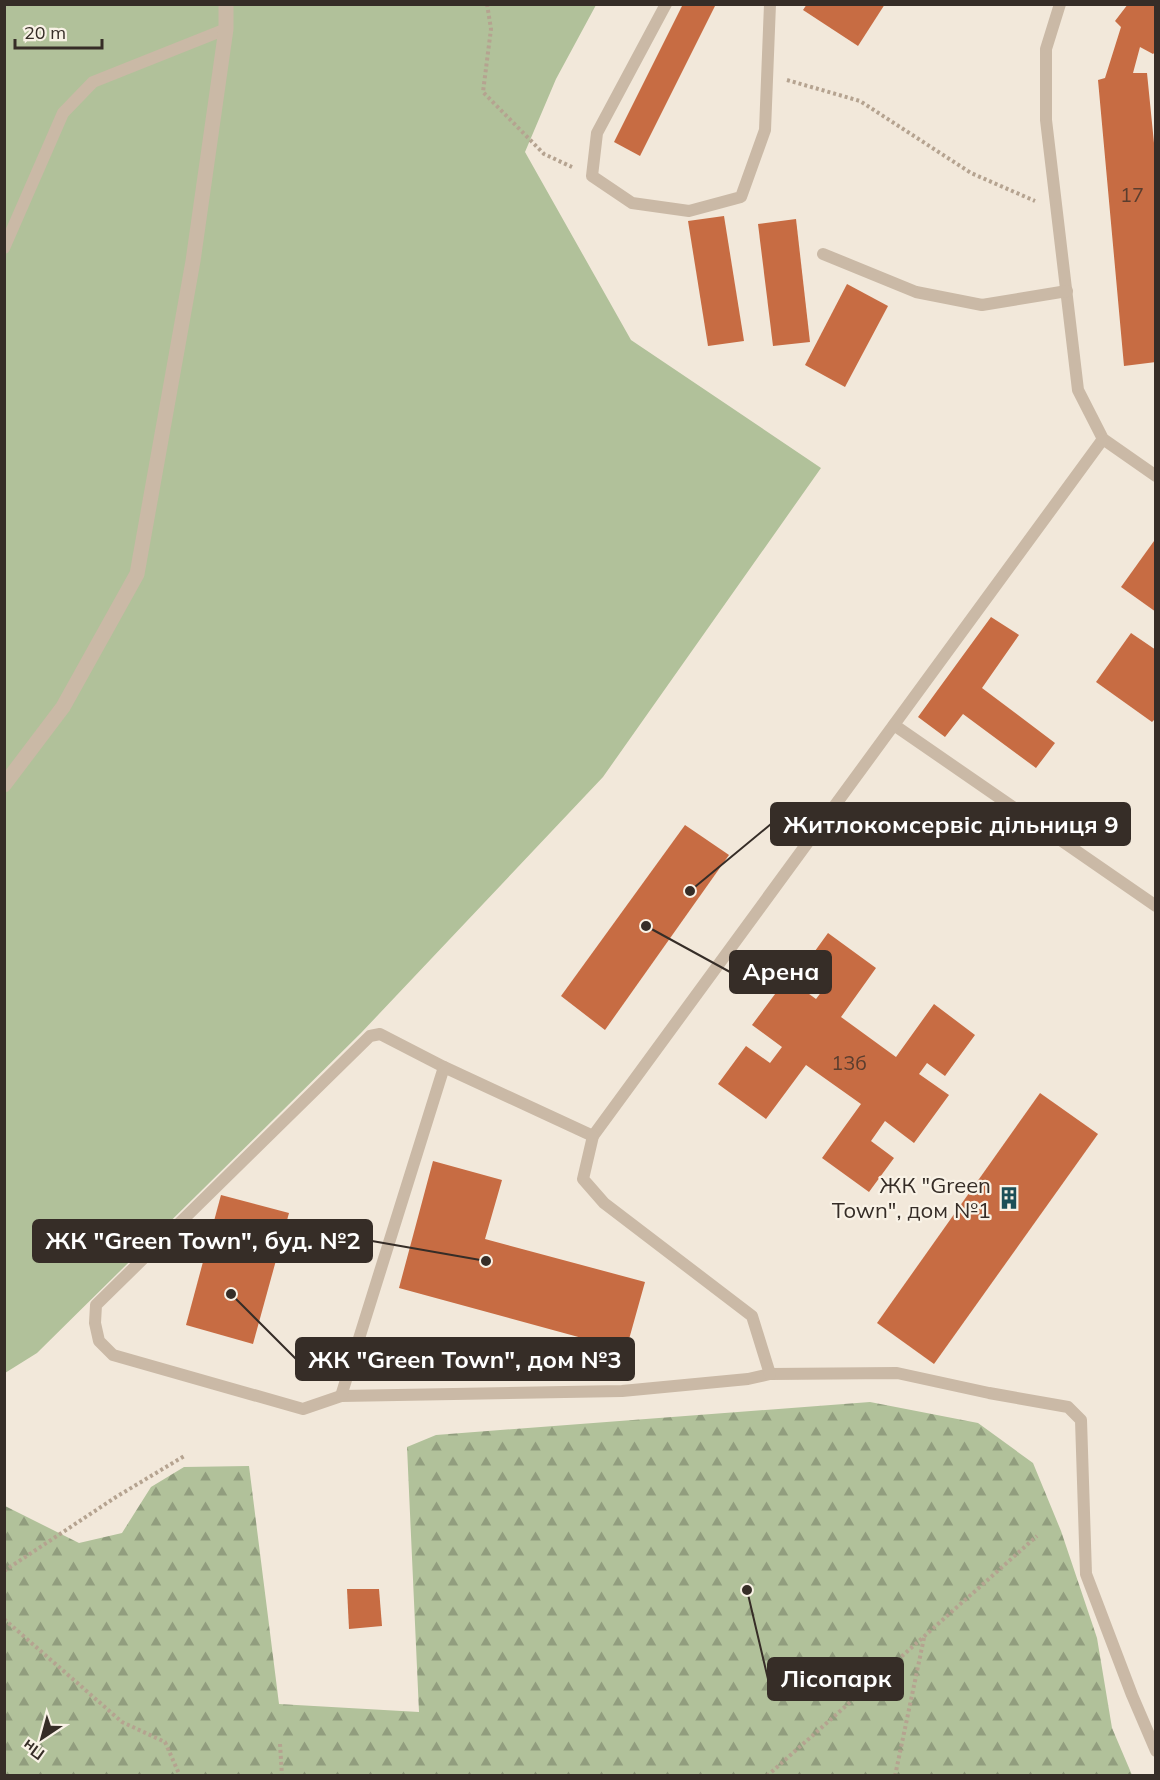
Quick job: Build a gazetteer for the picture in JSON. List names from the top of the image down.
{
  "places": {
    "other": [
      "Житлокомсервіс дільниця 9",
      "Арена",
      "ЖК \"Green Town\", буд. №2",
      "ЖК \"Green Town\", дом №3",
      "Лісопарк"
    ],
    "building": ["ЖК \"Green Town\", дом №1"]
  },
  "house_numbers": ["17", "13б"],
  "scale_bar": "20 m",
  "north": "bottom left"
}
